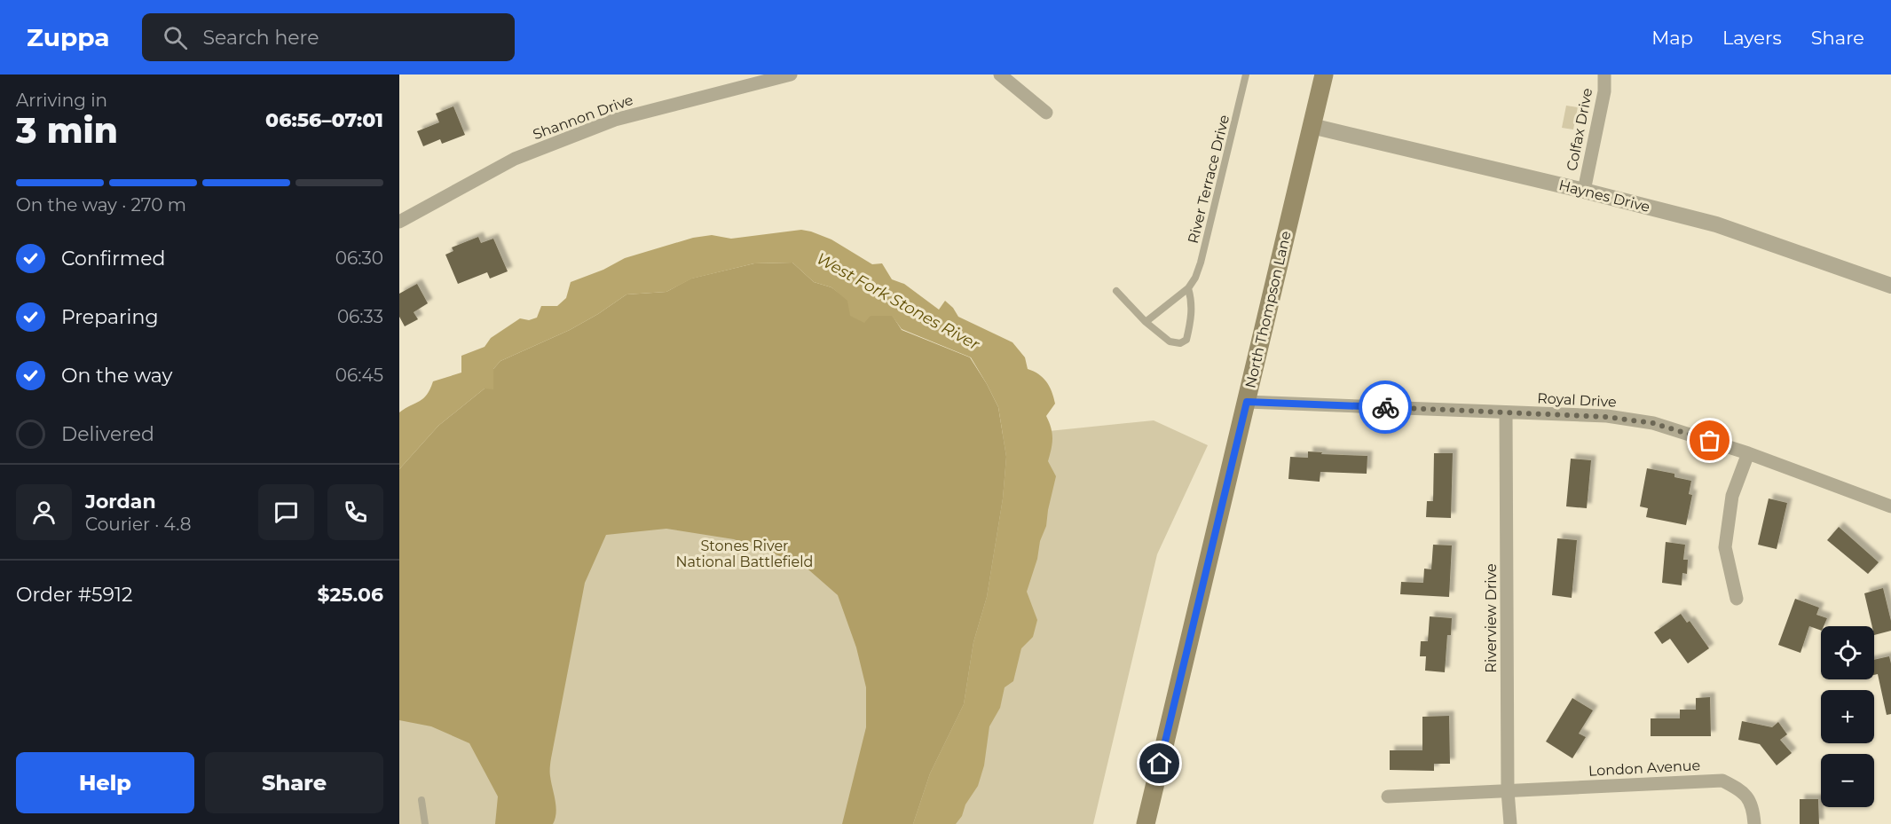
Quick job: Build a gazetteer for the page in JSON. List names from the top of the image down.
{
  "streets": {
    "main road": ["North Thompson Lane"],
    "street": [
      "Shannon Drive",
      "Colfax Drive",
      "Haynes Drive",
      "Royal Drive",
      "Riverview Drive",
      "London Avenue"
    ],
    "lane": ["River Terrace Drive"]
  },
  "crossings": [
    ["Colfax Drive", "Haynes Drive"],
    ["Haynes Drive", "North Thompson Lane"],
    ["North Thompson Lane", "Royal Drive"],
    ["Royal Drive", "Riverview Drive"],
    ["Riverview Drive", "London Avenue"]
  ],
  "water": ["West Fork Stones River"],
  "parks": ["Stones River National Battlefield"],
  "page": {
    "header": "Zuppa",
    "search": "Search here",
    "nav": ["Map", "Layers", "Share"],
    "heading": ["3 min", "Arriving in", "06:56–07:01"],
    "panel": [
      "Jordan",
      "Courier · 4.8",
      "Order #5912",
      "$25.06"
    ],
    "bar": "On the way · 270 m",
    "list": [
      ["Confirmed", "06:30"],
      ["Preparing", "06:33"],
      ["On the way", "06:45"],
      "Delivered"
    ],
    "map_buttons": ["+", "−"],
    "buttons": ["Help", "Share"]
  }
}
